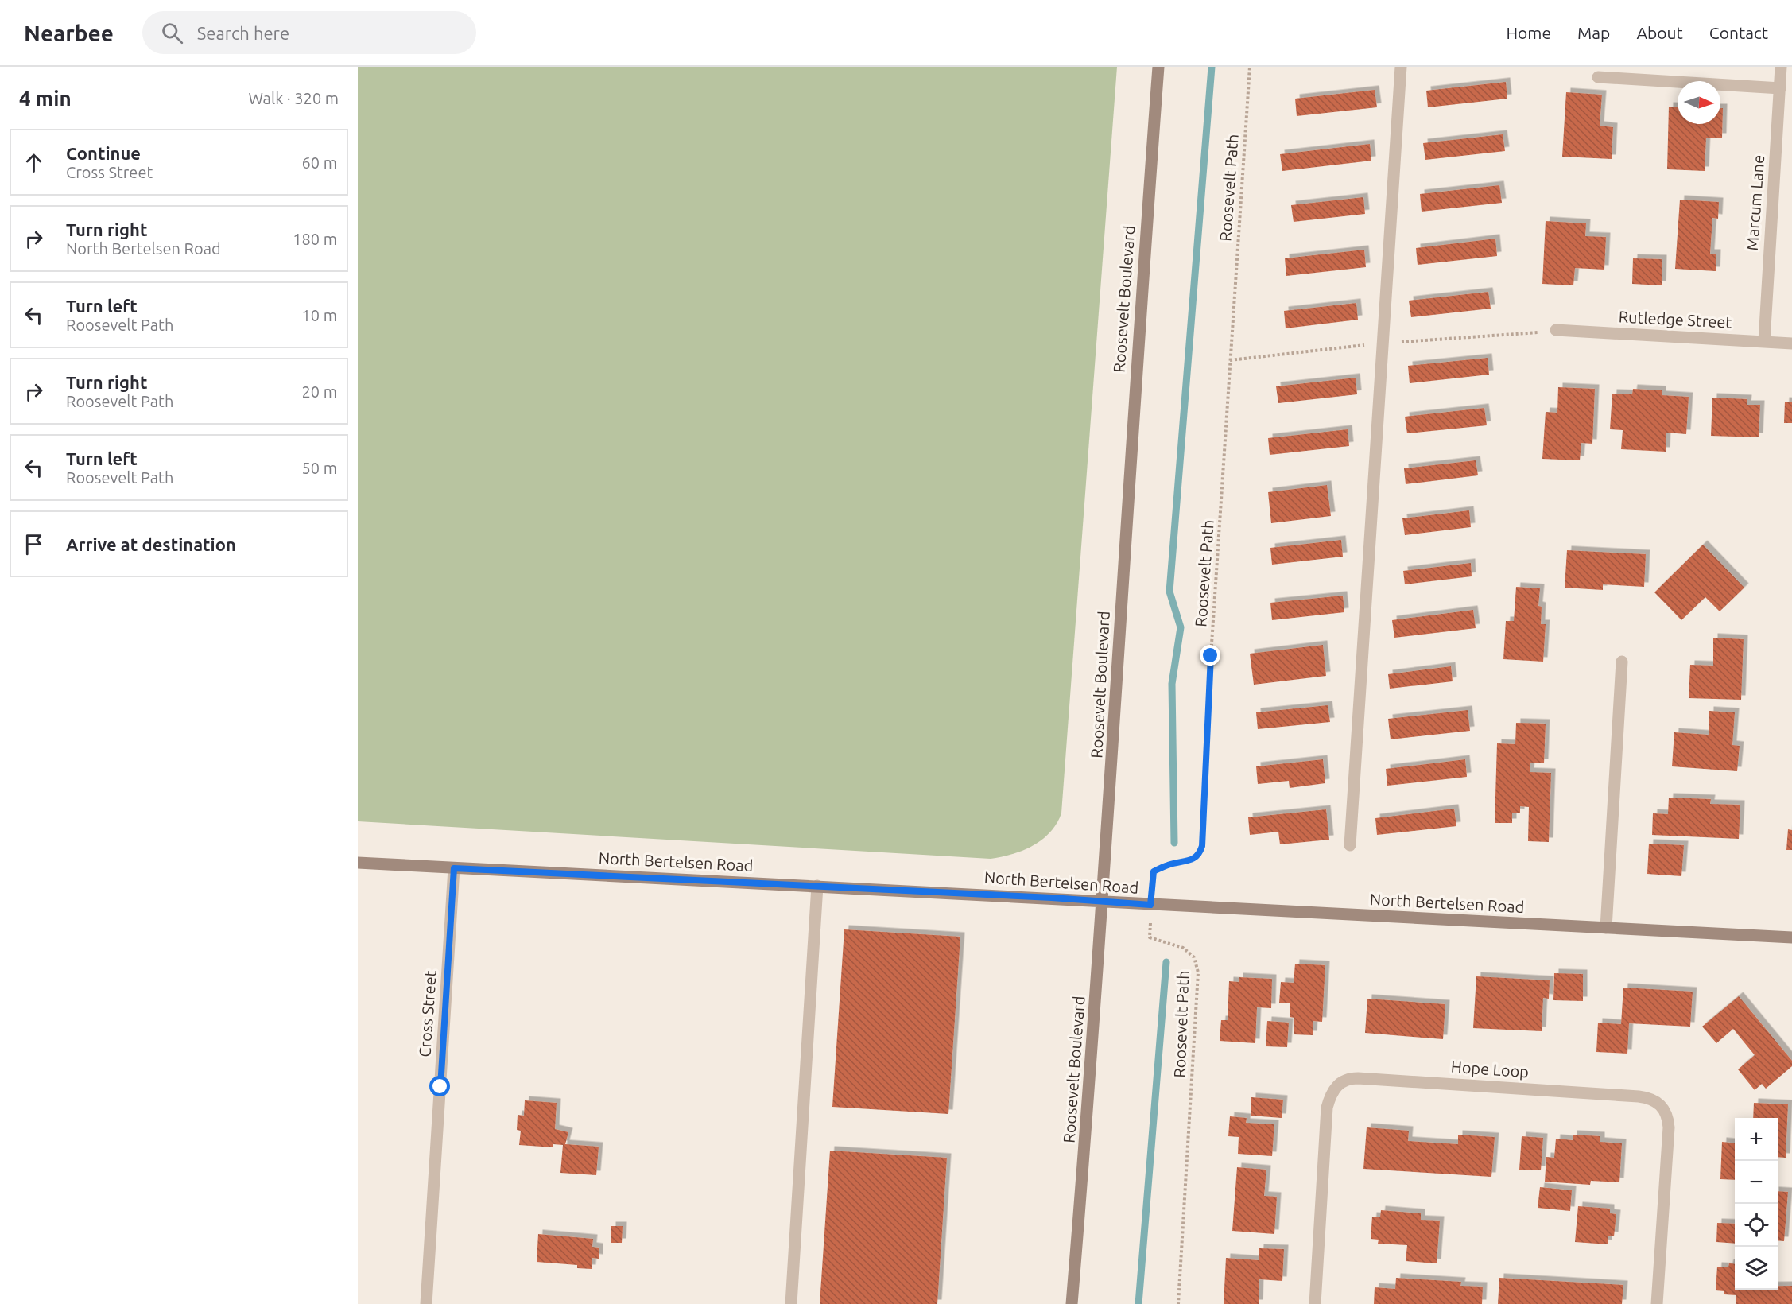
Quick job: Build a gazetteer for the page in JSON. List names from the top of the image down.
{
  "streets": {
    "street": [
      "Marcum Lane",
      "Roosevelt Boulevard",
      "Rutledge Street",
      "North Bertelsen Road",
      "Cross Street",
      "Hope Loop"
    ],
    "path": ["Roosevelt Path"]
  },
  "crossings": [
    ["Roosevelt Path", "North Bertelsen Road"],
    ["Marcum Lane", "Rutledge Street"],
    ["Roosevelt Boulevard", "North Bertelsen Road"],
    ["North Bertelsen Road", "Cross Street"]
  ],
  "north": "right",
  "page": {
    "header": "Nearbee",
    "search": "Search here",
    "nav": [
      "Home",
      "Map",
      "About",
      "Contact"
    ],
    "heading": ["4 min", "Walk · 320 m"],
    "list": [
      ["Continue", "Cross Street", "60 m"],
      ["Turn right", "North Bertelsen Road", "180 m"],
      ["Turn left", "Roosevelt Path", "10 m"],
      ["Turn right", "Roosevelt Path", "20 m"],
      ["Turn left", "Roosevelt Path", "50 m"],
      "Arrive at destination"
    ],
    "map_buttons": ["+", "−"]
  }
}
